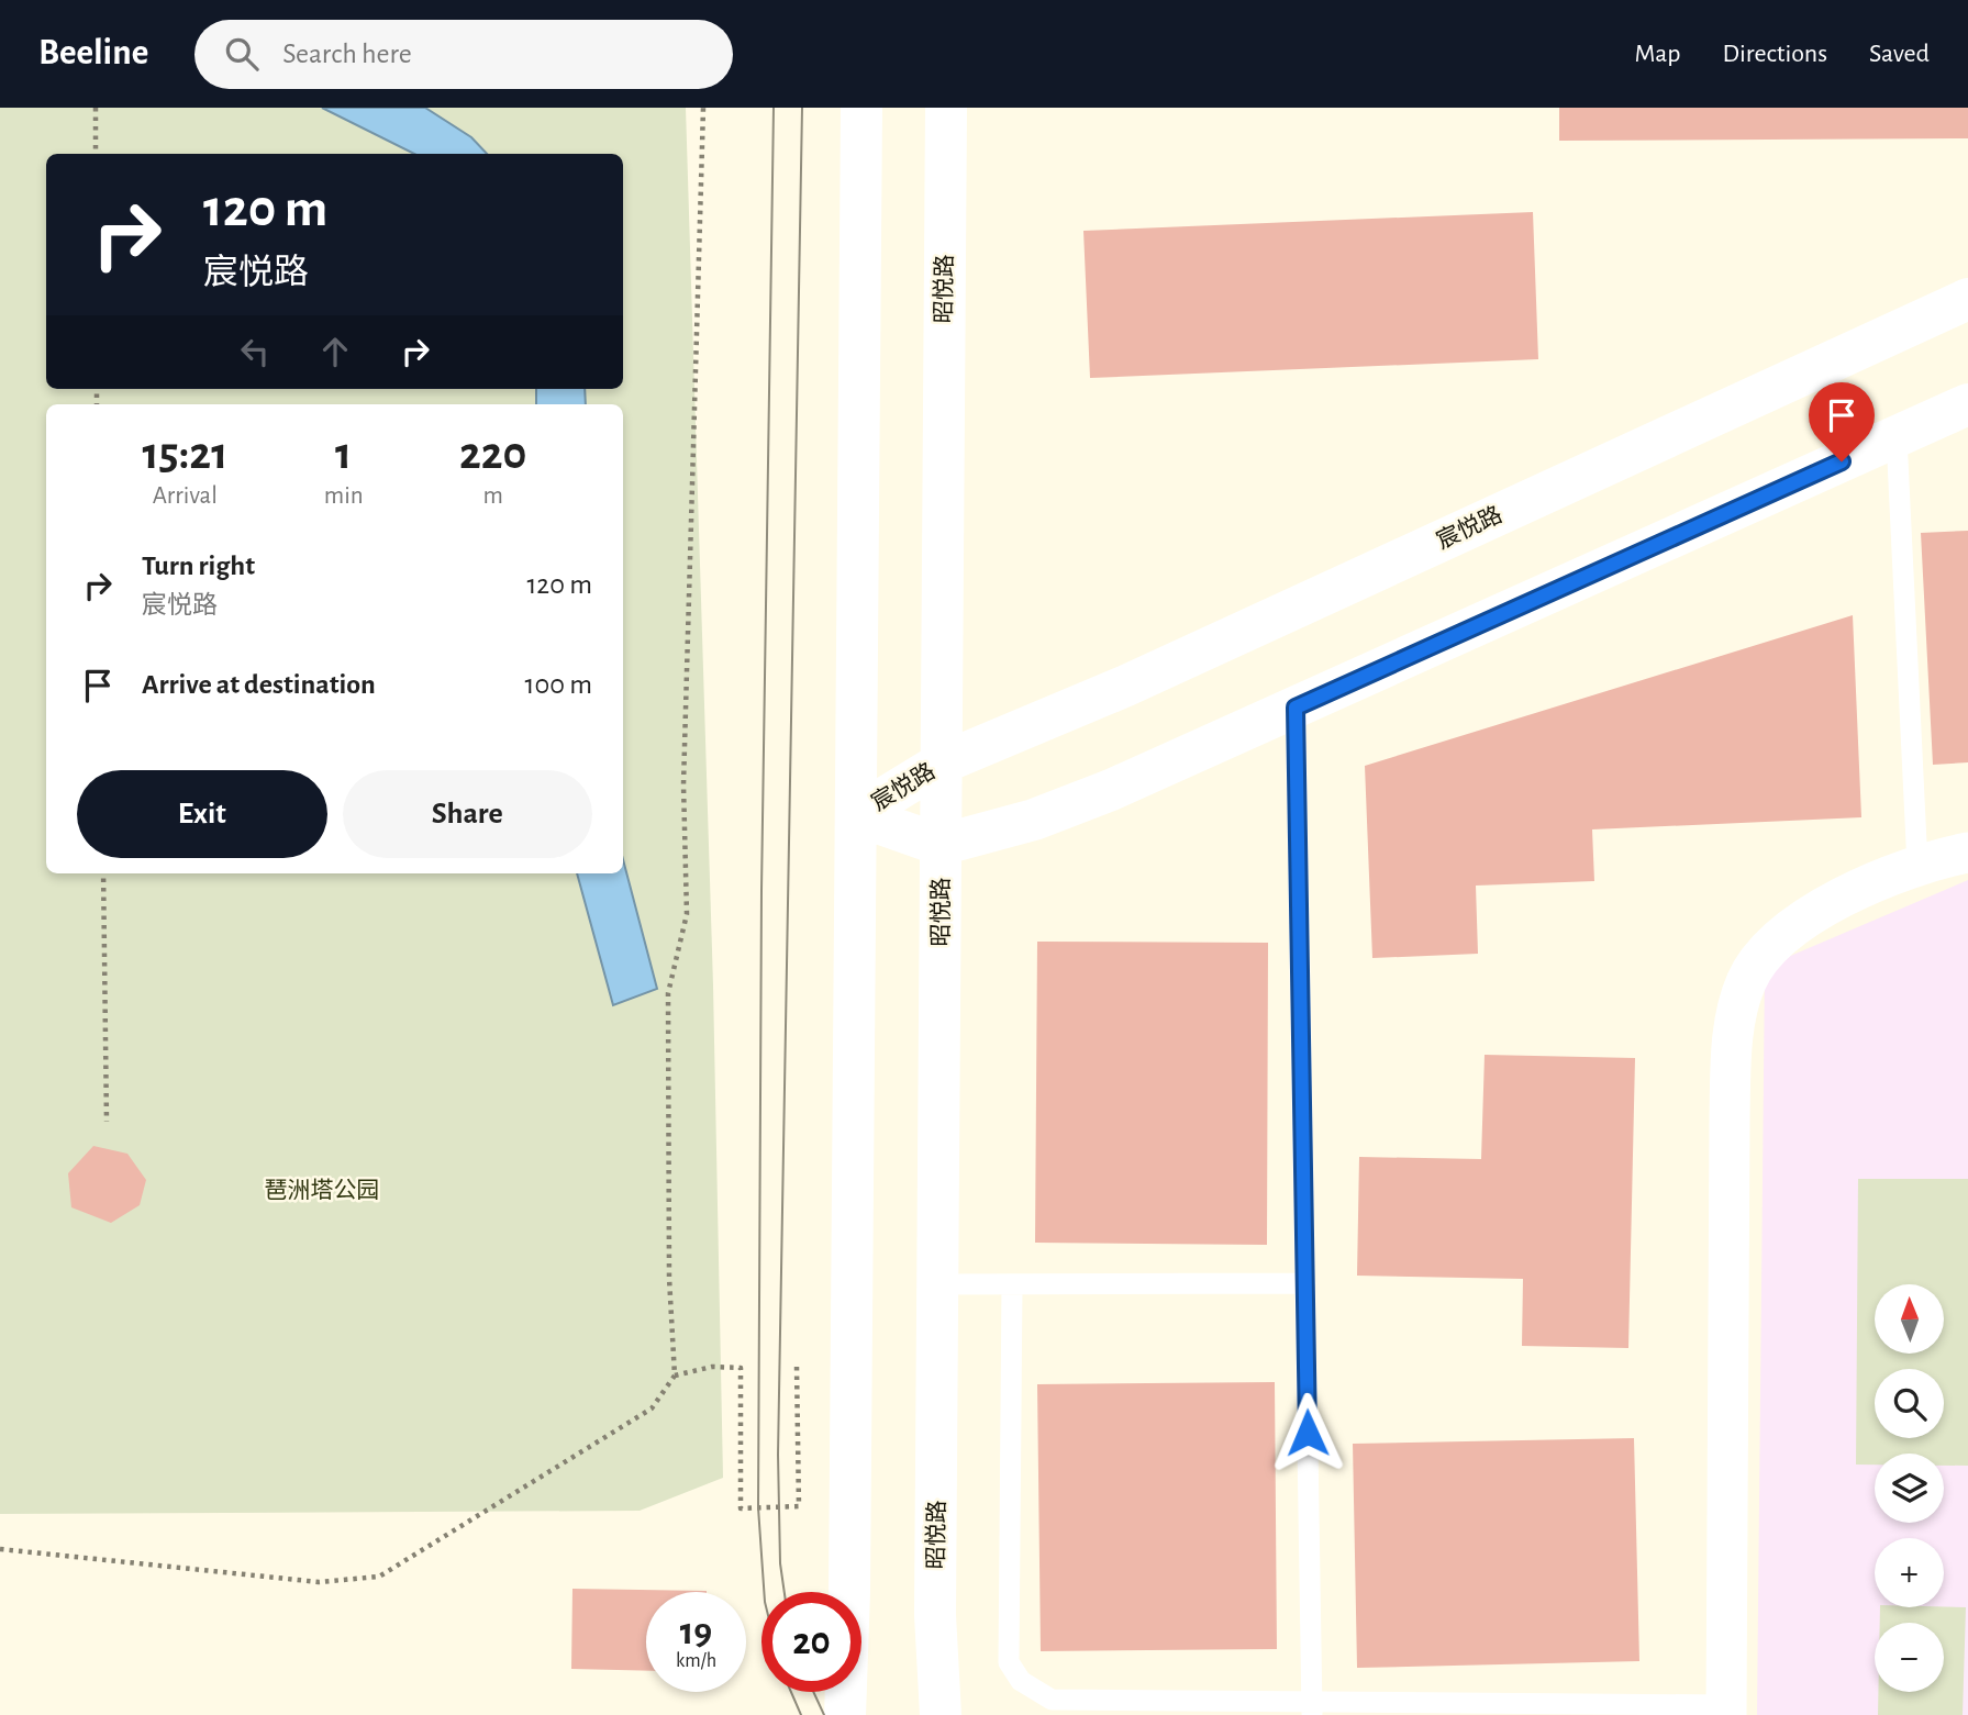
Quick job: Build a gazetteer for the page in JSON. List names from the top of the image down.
{
  "streets": {
    "main road": ["昭悦路", "宸悦路"]
  },
  "crossings": [
    ["昭悦路", "宸悦路"]
  ],
  "parks": ["琶洲塔公园"],
  "north": "top",
  "page": {
    "header": "Beeline",
    "search": "Search here",
    "nav": ["Map", "Directions", "Saved"],
    "turn": ["120 m", "宸悦路"],
    "eta": [
      "15:21",
      "Arrival",
      "1",
      "min",
      "220",
      "m"
    ],
    "list": [
      {
        "name": "Turn right",
        "note": "宸悦路",
        "value": "120 m"
      },
      {
        "name": "Arrive at destination",
        "value": "100 m"
      }
    ],
    "buttons": ["Exit", "Share"],
    "map_buttons": ["+", "−"],
    "speed": "19 km/h",
    "limit": "20"
  }
}
